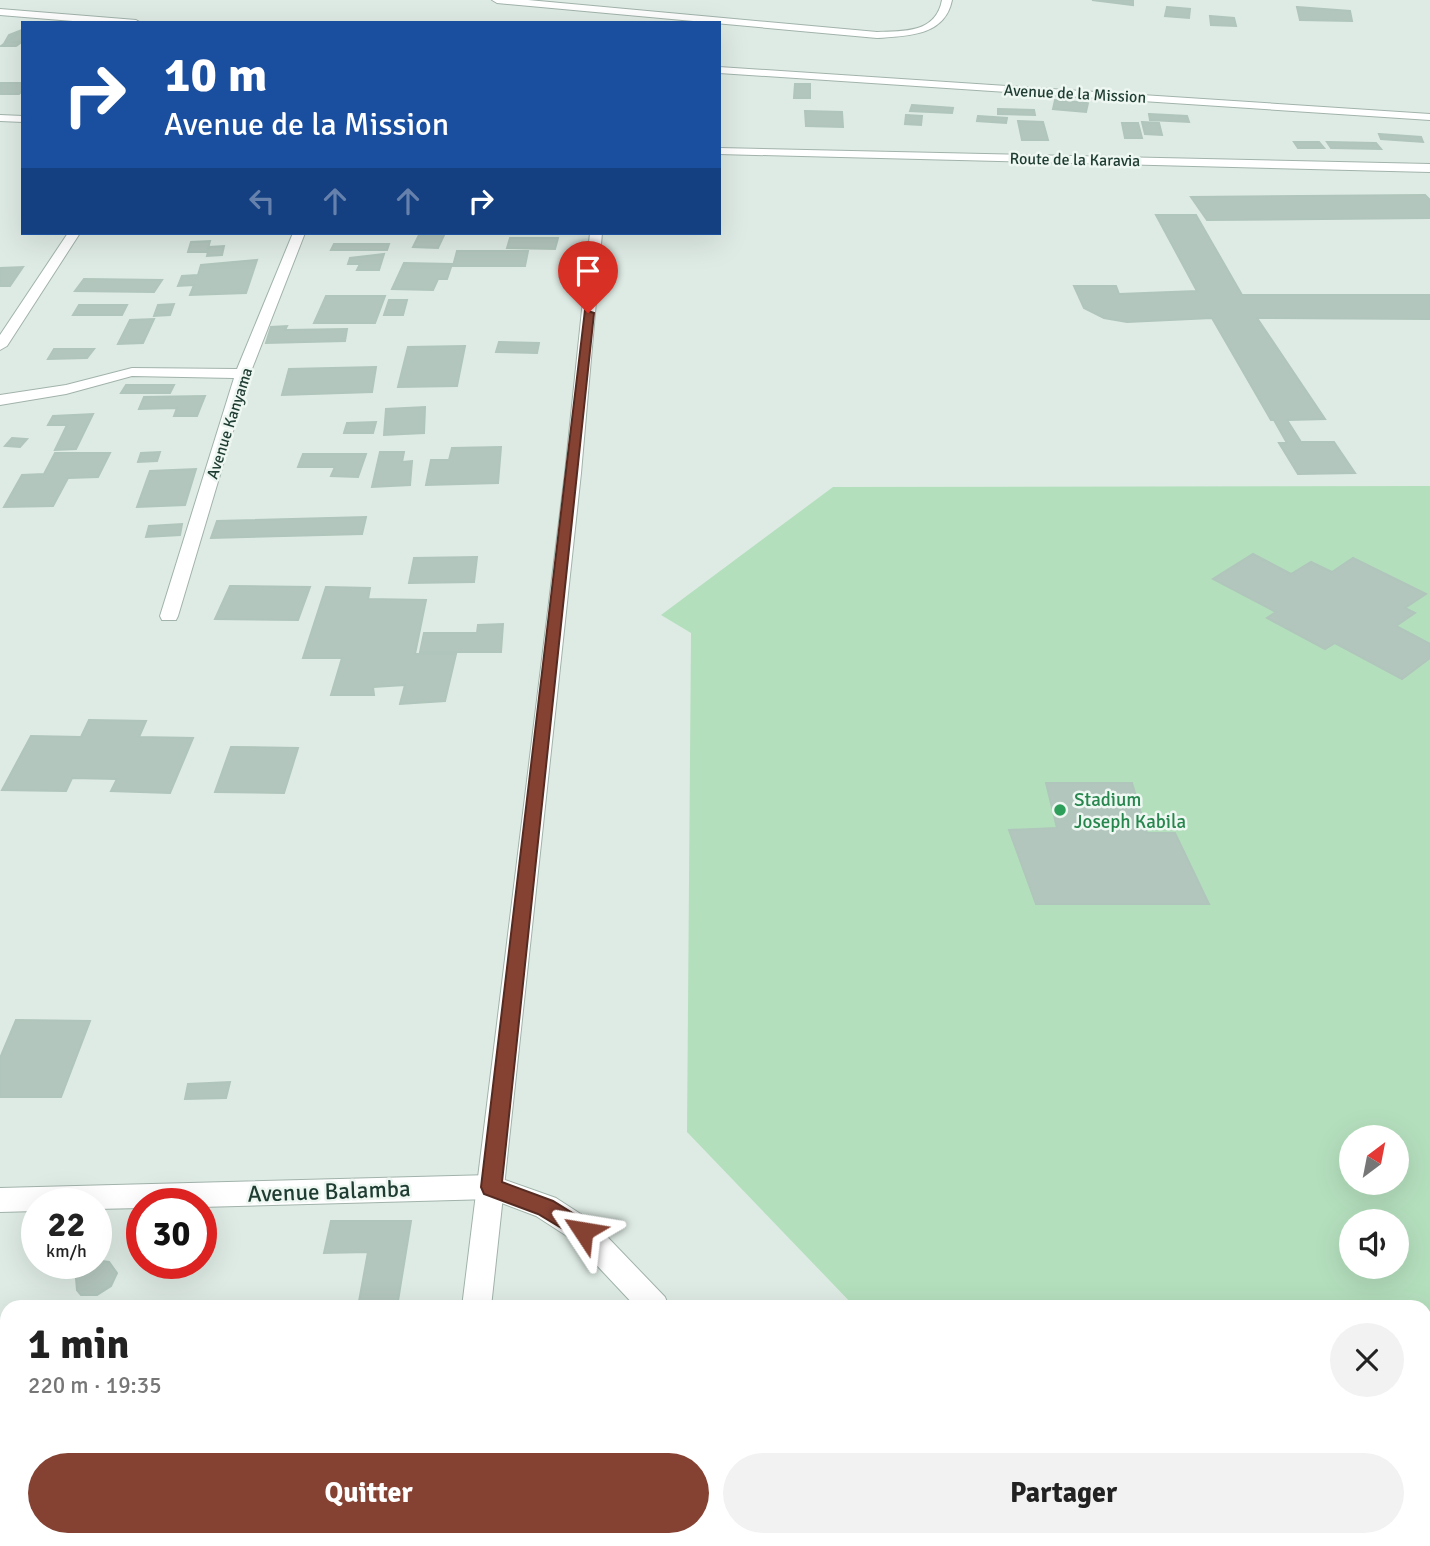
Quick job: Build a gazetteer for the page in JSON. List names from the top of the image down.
{
  "streets": {
    "street": [
      "Avenue de la Mission",
      "Route de la Karavia",
      "Avenue Kanyama",
      "Avenue Balamba"
    ]
  },
  "places": ["Stadium Joseph Kabila"],
  "north": "top right",
  "page": {
    "turn": ["10 m", "Avenue de la Mission"],
    "speed": "22 km/h",
    "limit": "30",
    "heading": ["1 min", "220 m · 19:35"],
    "buttons": ["Quitter", "Partager"]
  }
}
